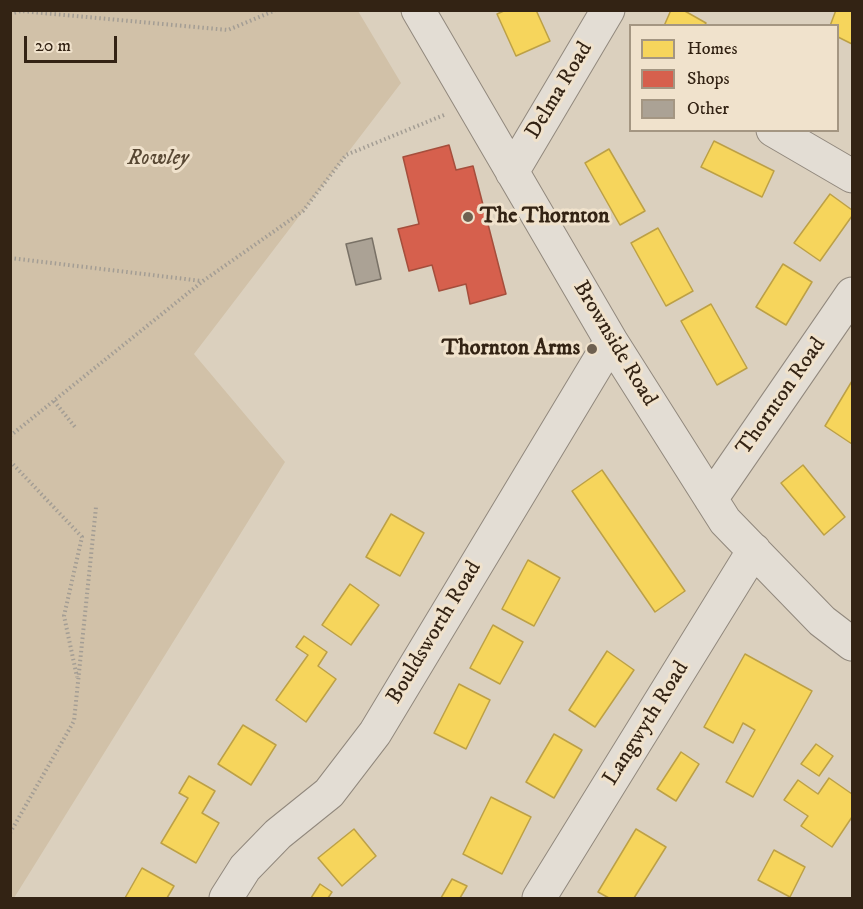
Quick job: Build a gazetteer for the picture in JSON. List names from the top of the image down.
{
  "streets": {
    "street": [
      "Delma Road",
      "Brownside Road",
      "Thornton Road",
      "Bouldsworth Road",
      "Langwyth Road"
    ]
  },
  "crossings": [
    ["Delma Road", "Brownside Road"],
    ["Brownside Road", "Thornton Road"],
    ["Brownside Road", "Bouldsworth Road"],
    ["Brownside Road", "Langwyth Road"]
  ],
  "parks": ["Rowley"],
  "places": ["The Thornton", "Thornton Arms"],
  "legend": ["Homes", "Shops", "Other"],
  "scale_bar": "20 m"
}
